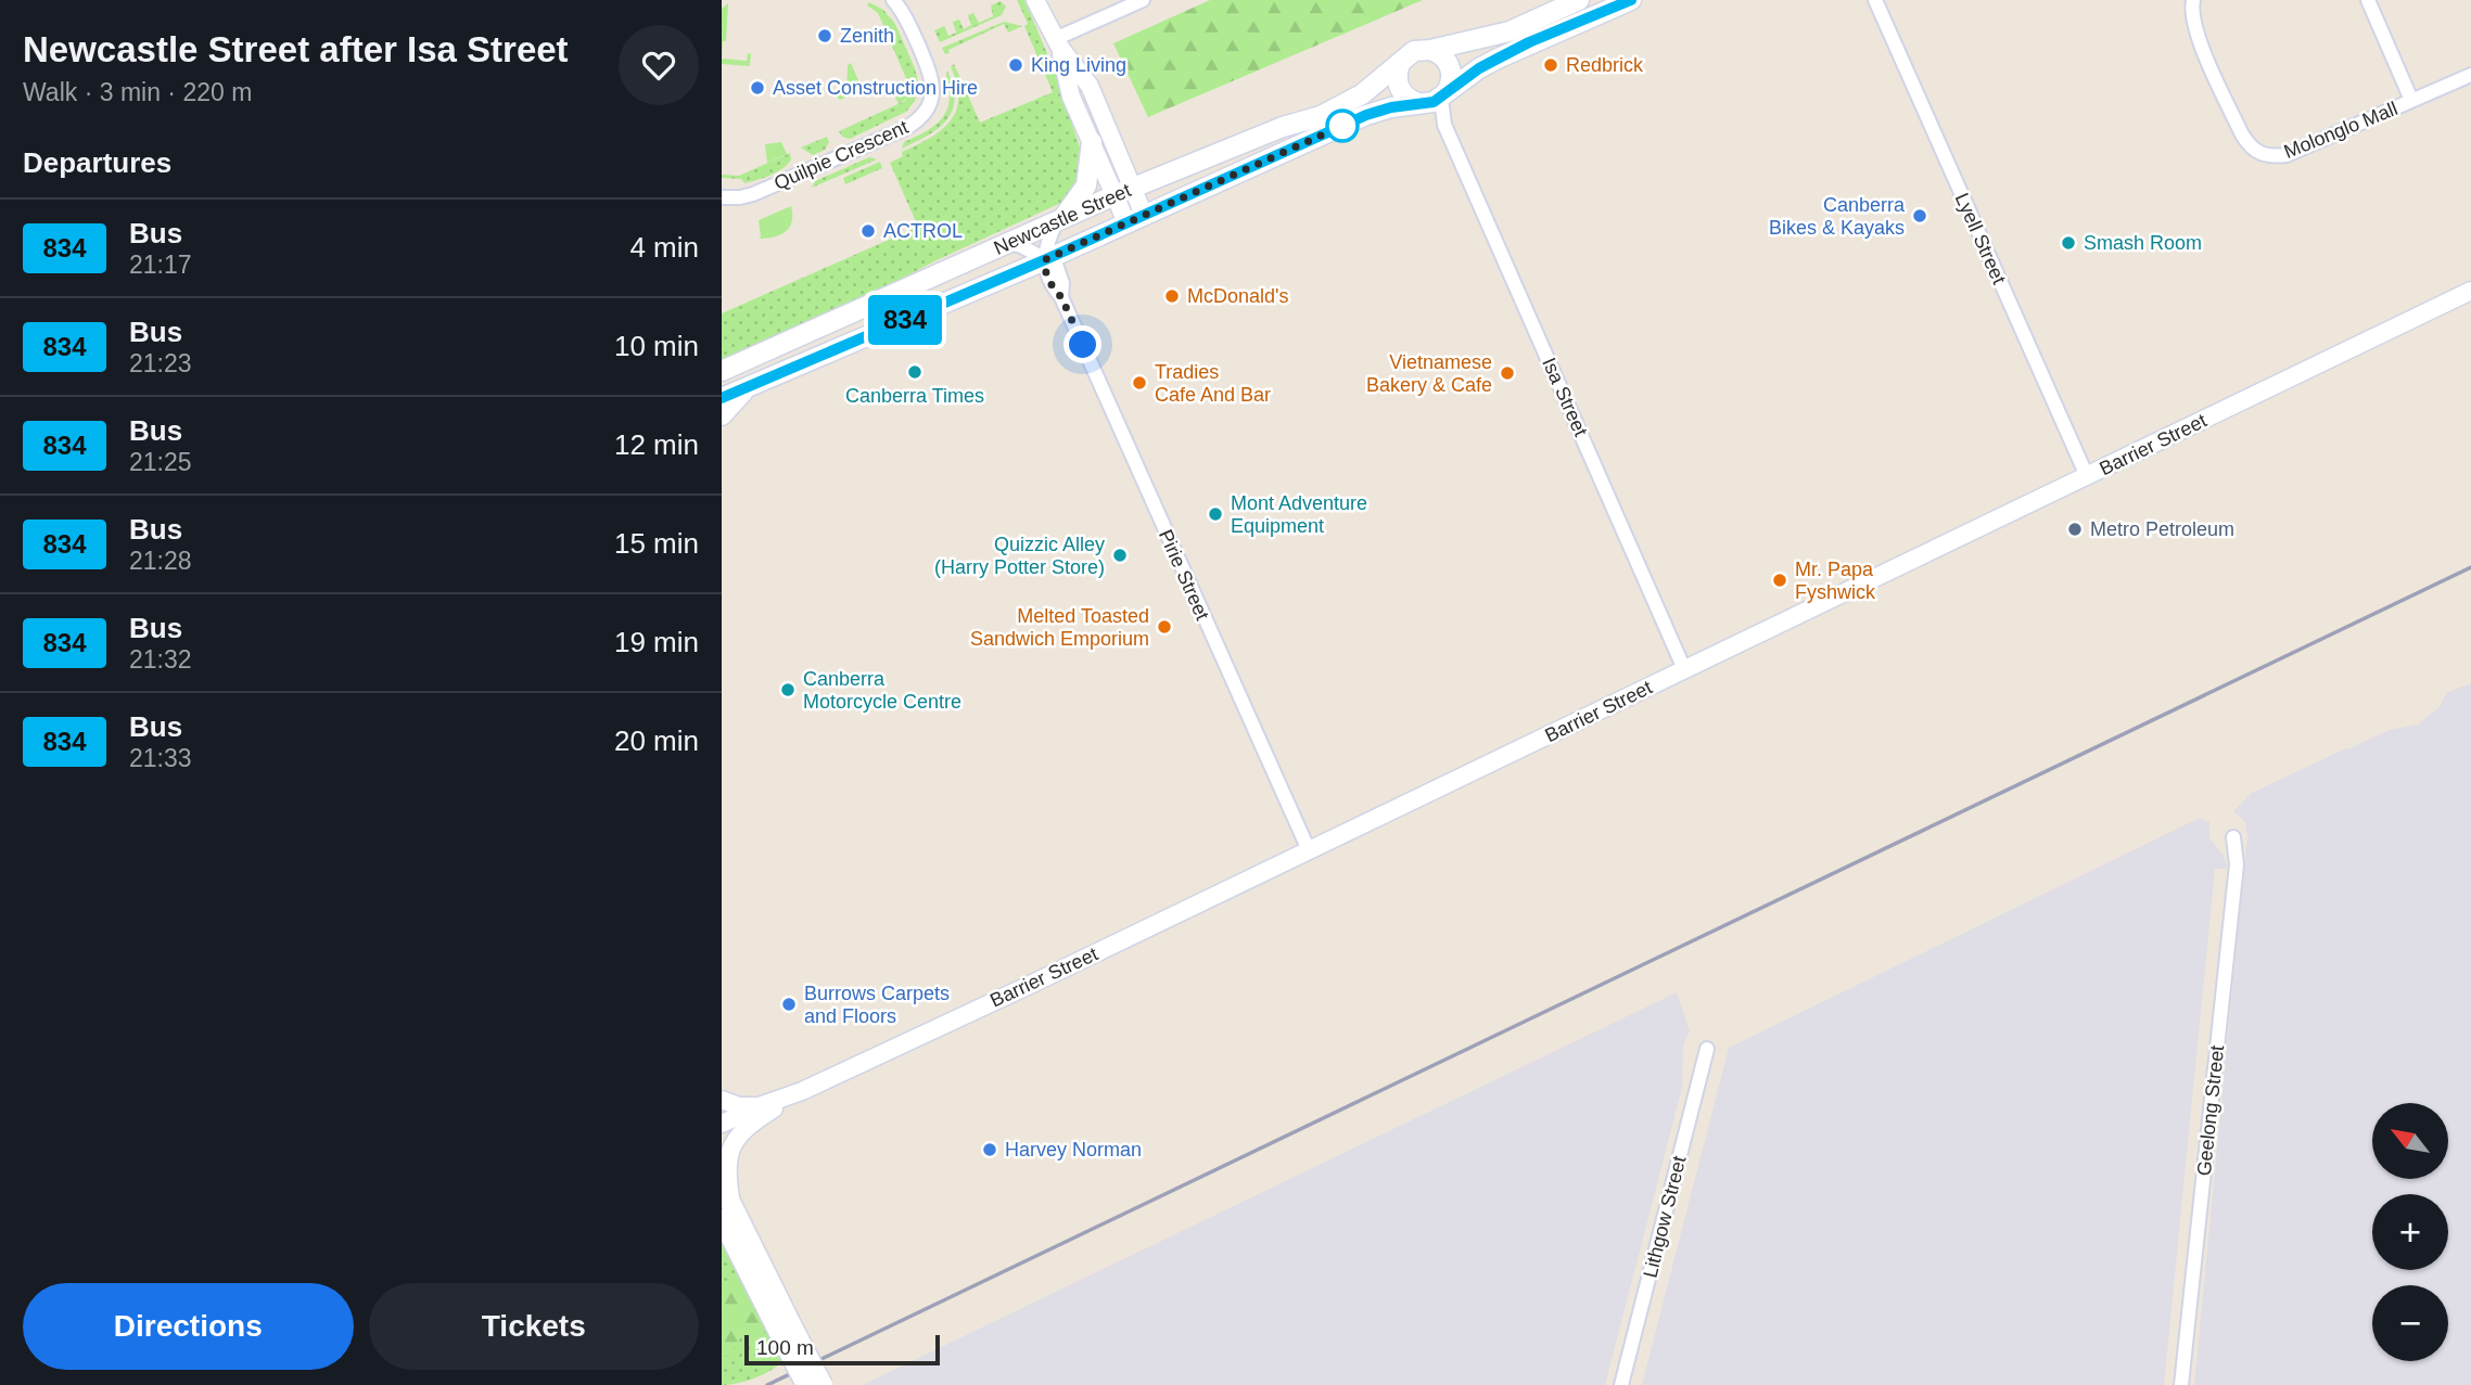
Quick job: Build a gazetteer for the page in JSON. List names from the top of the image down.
{
  "streets": {
    "main road": ["Newcastle Street"],
    "street": [
      "Molonglo Mall",
      "Quilpie Crescent",
      "Lyell Street",
      "Isa Street",
      "Barrier Street",
      "Pirie Street",
      "Geelong Street",
      "Lithgow Street"
    ]
  },
  "crossings": [
    ["Newcastle Street", "Isa Street"],
    ["Newcastle Street", "Pirie Street"],
    ["Lyell Street", "Barrier Street"],
    ["Isa Street", "Barrier Street"],
    ["Barrier Street", "Pirie Street"]
  ],
  "places": [
    "Zenith",
    "King Living",
    "Redbrick",
    "Asset Construction Hire",
    "Canberra Bikes & Kayaks",
    "ACTROL",
    "Smash Room",
    "McDonald's",
    "Canberra Times",
    "Vietnamese Bakery & Cafe",
    "Tradies Cafe And Bar",
    "Mont Adventure Equipment",
    "Metro Petroleum",
    "Quizzic Alley (Harry Potter Store)",
    "Mr. Papa Fyshwick",
    "Melted Toasted Sandwich Emporium",
    "Canberra Motorcycle Centre",
    "Burrows Carpets and Floors",
    "Harvey Norman"
  ],
  "lines": ["bus line 834"],
  "scale_bar": "100 m",
  "north": "top left",
  "page": {
    "heading": [
      ["Newcastle Street after Isa Street", "Walk · 3 min · 220 m"],
      "Departures"
    ],
    "on_map": "834",
    "list": [
      {
        "mark": "834",
        "name": "Bus",
        "note": "21:17",
        "value": "4 min"
      },
      {
        "mark": "834",
        "name": "Bus",
        "note": "21:23",
        "value": "10 min"
      },
      {
        "mark": "834",
        "name": "Bus",
        "note": "21:25",
        "value": "12 min"
      },
      {
        "mark": "834",
        "name": "Bus",
        "note": "21:28",
        "value": "15 min"
      },
      {
        "mark": "834",
        "name": "Bus",
        "note": "21:32",
        "value": "19 min"
      },
      {
        "mark": "834",
        "name": "Bus",
        "note": "21:33",
        "value": "20 min"
      }
    ],
    "map_buttons": ["+", "−"],
    "buttons": ["Directions", "Tickets"],
    "scale": "100 m"
  }
}
